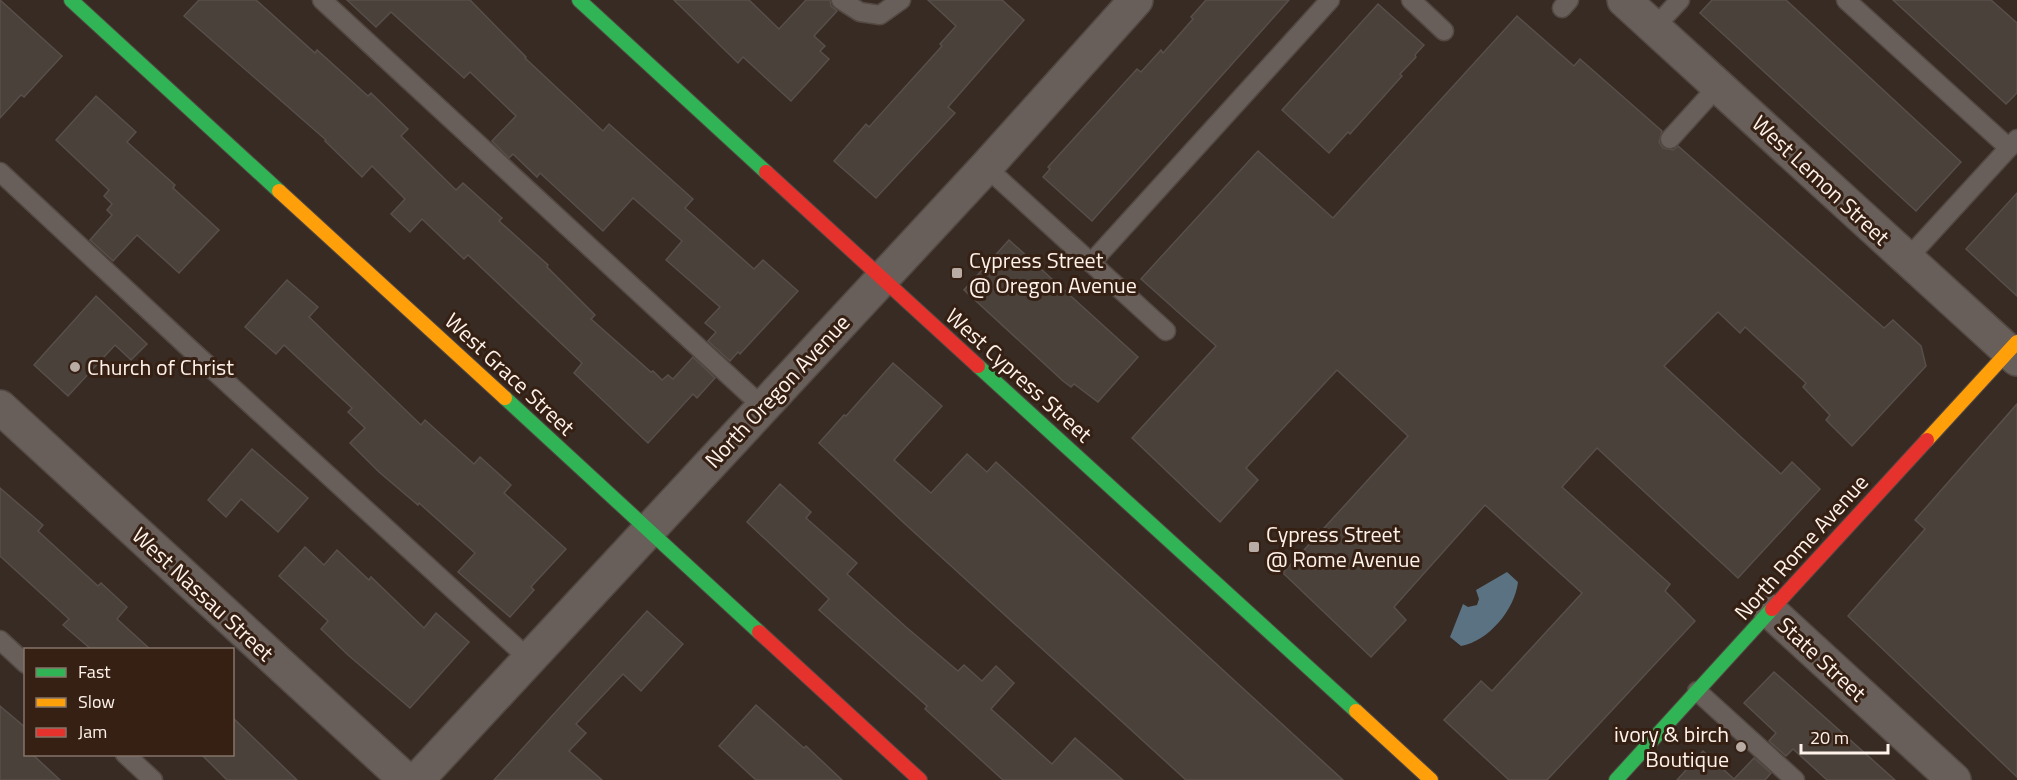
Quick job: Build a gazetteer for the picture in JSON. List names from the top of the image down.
{
  "streets": {
    "street": [
      "West Lemon Street",
      "West Grace Street",
      "West Cypress Street",
      "North Oregon Avenue",
      "North Rome Avenue",
      "West Nassau Street",
      "State Street"
    ]
  },
  "crossings": [
    ["West Lemon Street", "North Rome Avenue"],
    ["West Grace Street", "North Oregon Avenue"],
    ["West Cypress Street", "North Oregon Avenue"],
    ["North Rome Avenue", "State Street"]
  ],
  "places": {
    "transit": ["Cypress Street @ Oregon Avenue", "Cypress Street @ Rome Avenue"],
    "other": ["Church of Christ", "ivory & birch Boutique"]
  },
  "legend": ["Fast", "Slow", "Jam"],
  "scale_bar": "20 m"
}
